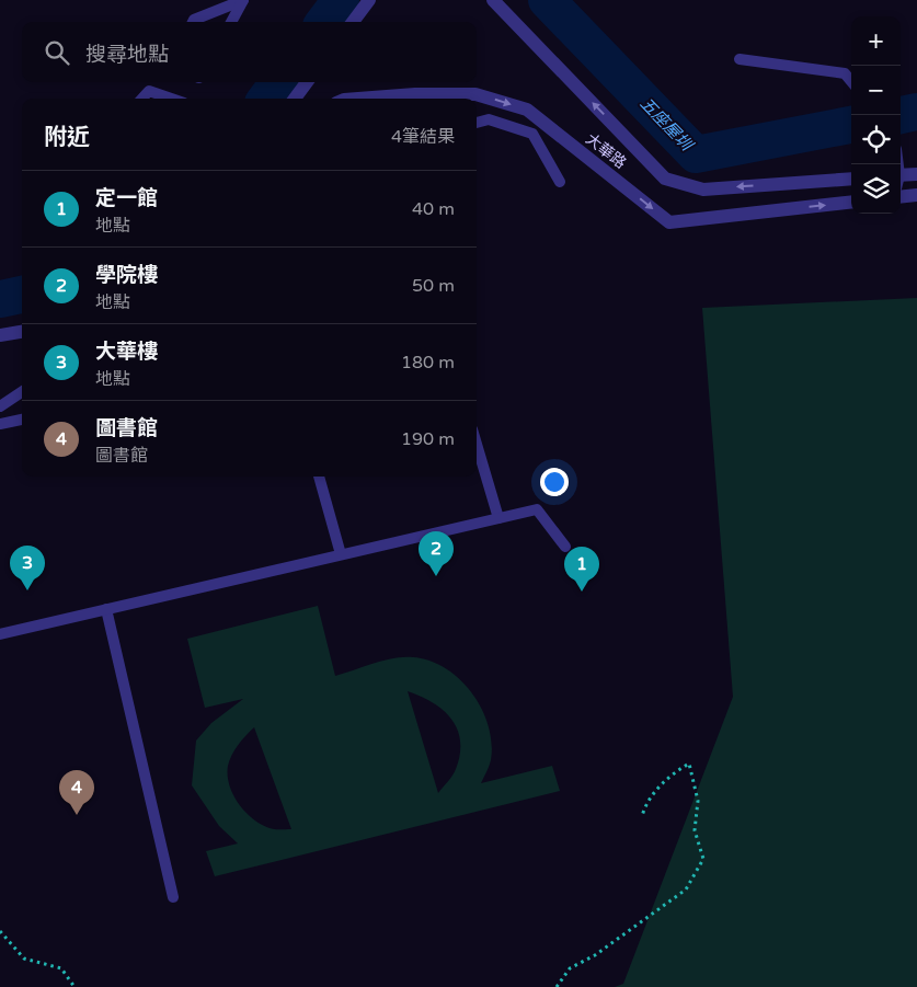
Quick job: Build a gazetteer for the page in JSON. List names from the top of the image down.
{
  "streets": {
    "street": ["大華路"]
  },
  "water": ["五座屋圳"],
  "page": {
    "map_buttons": ["+", "−"],
    "search": "搜尋地點",
    "heading": ["附近", "4筆結果"],
    "list": [
      {
        "mark": "1",
        "name": "定一館",
        "note": "地點",
        "value": "40 m"
      },
      {
        "mark": "2",
        "name": "學院樓",
        "note": "地點",
        "value": "50 m"
      },
      {
        "mark": "3",
        "name": "大華樓",
        "note": "地點",
        "value": "180 m"
      },
      {
        "mark": "4",
        "name": "圖書館",
        "note": "圖書館",
        "value": "190 m"
      }
    ],
    "pins": [
      "2",
      "3",
      "1",
      "4"
    ]
  }
}
